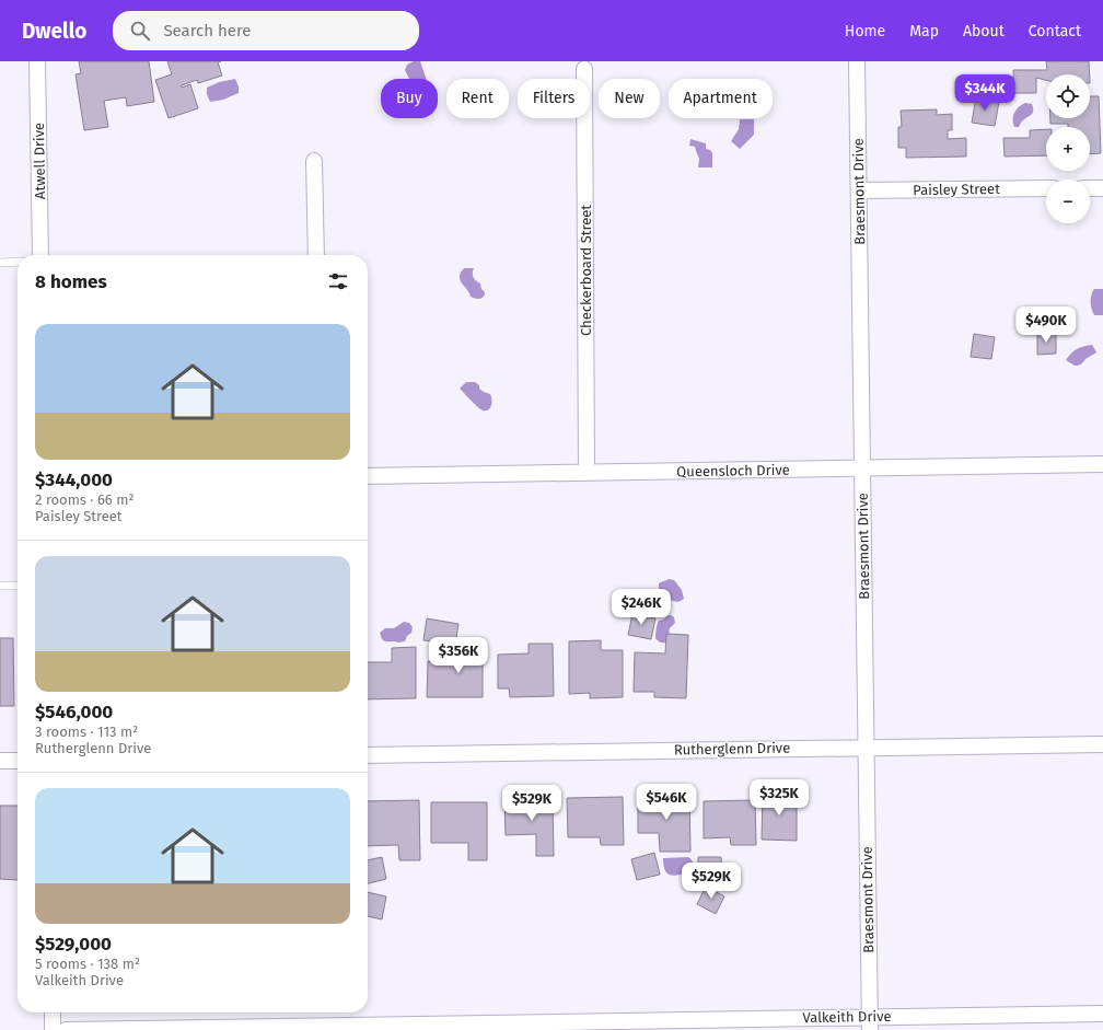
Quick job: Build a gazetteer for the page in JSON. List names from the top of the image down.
{
  "streets": {
    "street": [
      "Atwell Drive",
      "Paisley Street",
      "Braesmont Drive",
      "Checkerboard Street",
      "Queensloch Drive",
      "Rutherglenn Drive",
      "Valkeith Drive"
    ]
  },
  "crossings": [
    ["Paisley Street", "Braesmont Drive"],
    ["Braesmont Drive", "Queensloch Drive"],
    ["Braesmont Drive", "Rutherglenn Drive"],
    ["Braesmont Drive", "Valkeith Drive"],
    ["Checkerboard Street", "Queensloch Drive"]
  ],
  "page": {
    "header": "Dwello",
    "search": "Search here",
    "nav": [
      "Home",
      "Map",
      "About",
      "Contact"
    ],
    "map_buttons": ["+", "−"],
    "price": [
      "$344K",
      "$490K",
      "$246K",
      "$356K",
      "$325K",
      "$546K",
      "$529K",
      "$529K"
    ],
    "chip": [
      "Buy",
      "Rent",
      "Filters",
      "New",
      "Apartment"
    ],
    "heading": "8 homes",
    "list": [
      {
        "name": "$344,000",
        "note": "2 rooms · 66 m² · Paisley Street"
      },
      {
        "name": "$546,000",
        "note": "3 rooms · 113 m² · Rutherglenn Drive"
      },
      {
        "name": "$529,000",
        "note": "5 rooms · 138 m² · Valkeith Drive"
      }
    ]
  }
}
